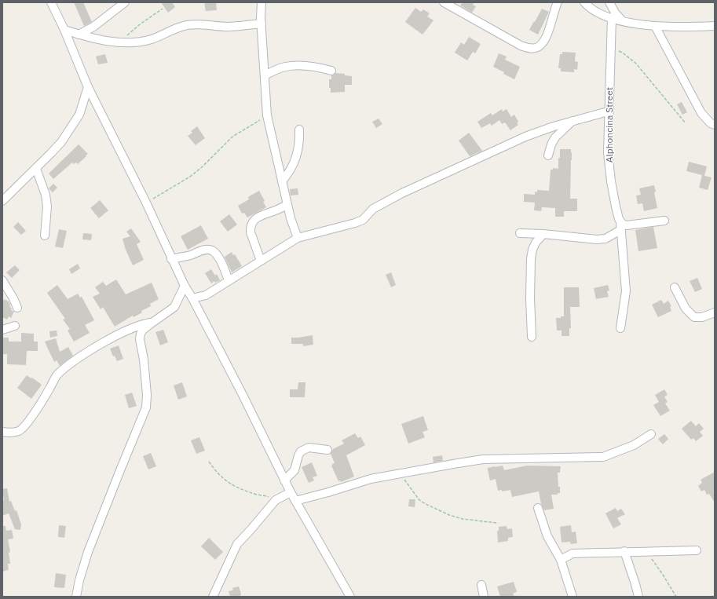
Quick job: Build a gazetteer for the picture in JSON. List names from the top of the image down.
{
  "streets": {
    "street": ["Alphoncina Street"]
  }
}
